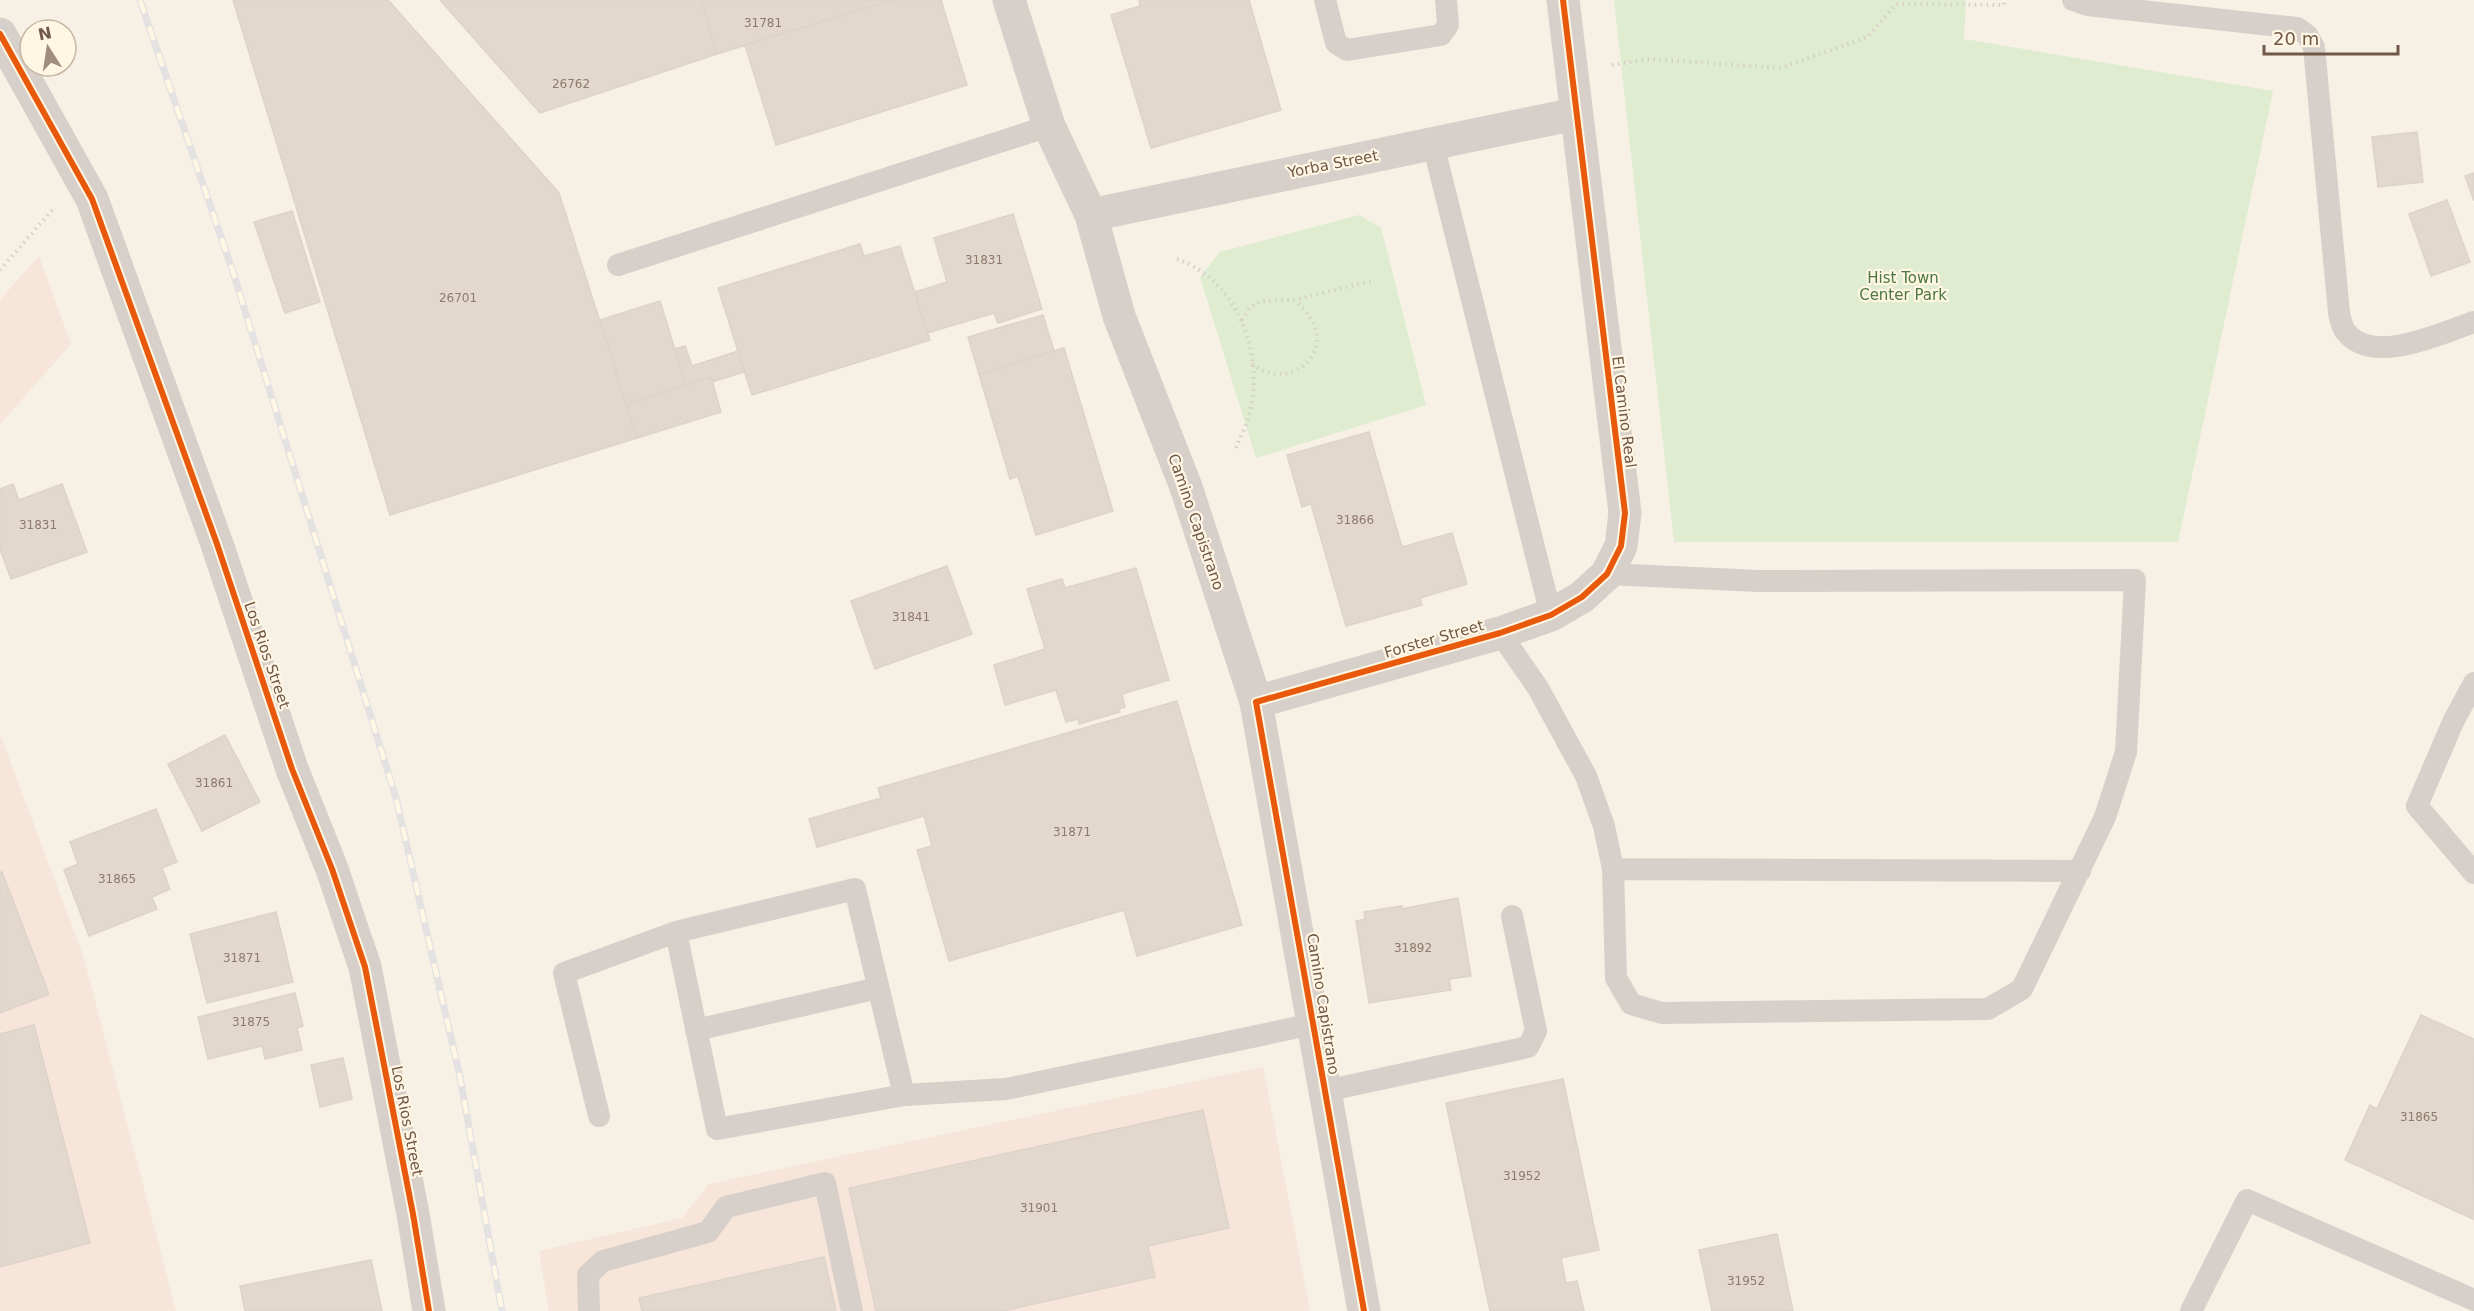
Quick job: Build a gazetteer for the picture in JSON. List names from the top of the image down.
{
  "streets": {
    "street": [
      "Yorba Street",
      "El Camino Real",
      "Camino Capistrano",
      "Forster Street",
      "Los Rios Street"
    ]
  },
  "crossings": [
    ["Yorba Street", "El Camino Real"],
    ["Yorba Street", "Camino Capistrano"],
    ["El Camino Real", "Forster Street"],
    ["Camino Capistrano", "Forster Street"]
  ],
  "parks": ["Hist Town Center Park"],
  "house_numbers": [
    "31781",
    "26762",
    "31831",
    "26701",
    "31866",
    "31831",
    "31841",
    "31861",
    "31871",
    "31865",
    "31892",
    "31871",
    "31875",
    "31865",
    "31952",
    "31901",
    "31952"
  ],
  "scale_bar": "20 m",
  "north": "top"
}
